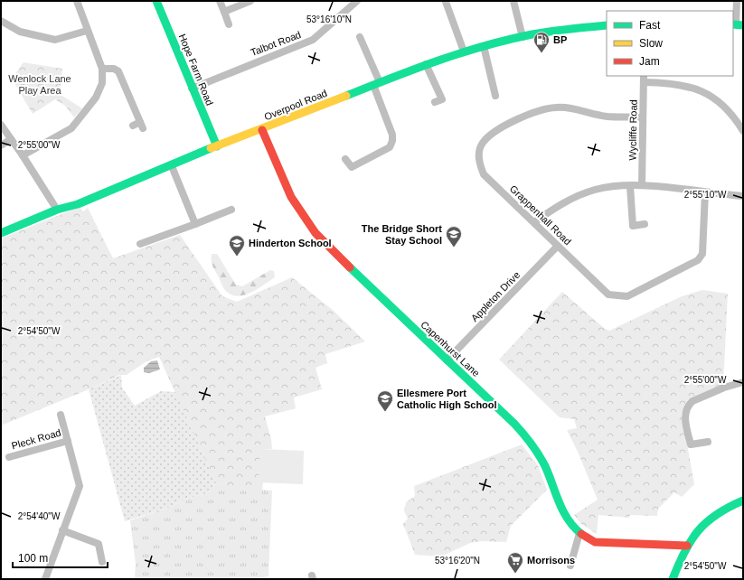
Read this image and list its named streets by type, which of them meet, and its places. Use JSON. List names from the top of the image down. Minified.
{"streets":{"street":["Talbot Road","Hope Farm Road","Overpool Road","Wycliffe Road","Grappenhall Road","Appleton Drive","Capenhurst Lane","Pleck Road"]},"crossings":[["Talbot Road","Hope Farm Road"],["Hope Farm Road","Overpool Road"],["Overpool Road","Capenhurst Lane"],["Wycliffe Road","Grappenhall Road"],["Grappenhall Road","Appleton Drive"],["Appleton Drive","Capenhurst Lane"]],"parks":["Wenlock Lane Play Area"],"places":{"fuel station":["BP"],"school or university":["The Bridge Short Stay School","Hinderton School","Ellesmere Port Catholic High School"],"supermarket":["Morrisons"]},"legend":["Fast","Slow","Jam"],"scale_bar":"100 m","coordinates":["53°16'10\"N","2°55'00\"W","2°55'10\"W","2°54'50\"W","2°54'40\"W","53°16'20\"N"]}
